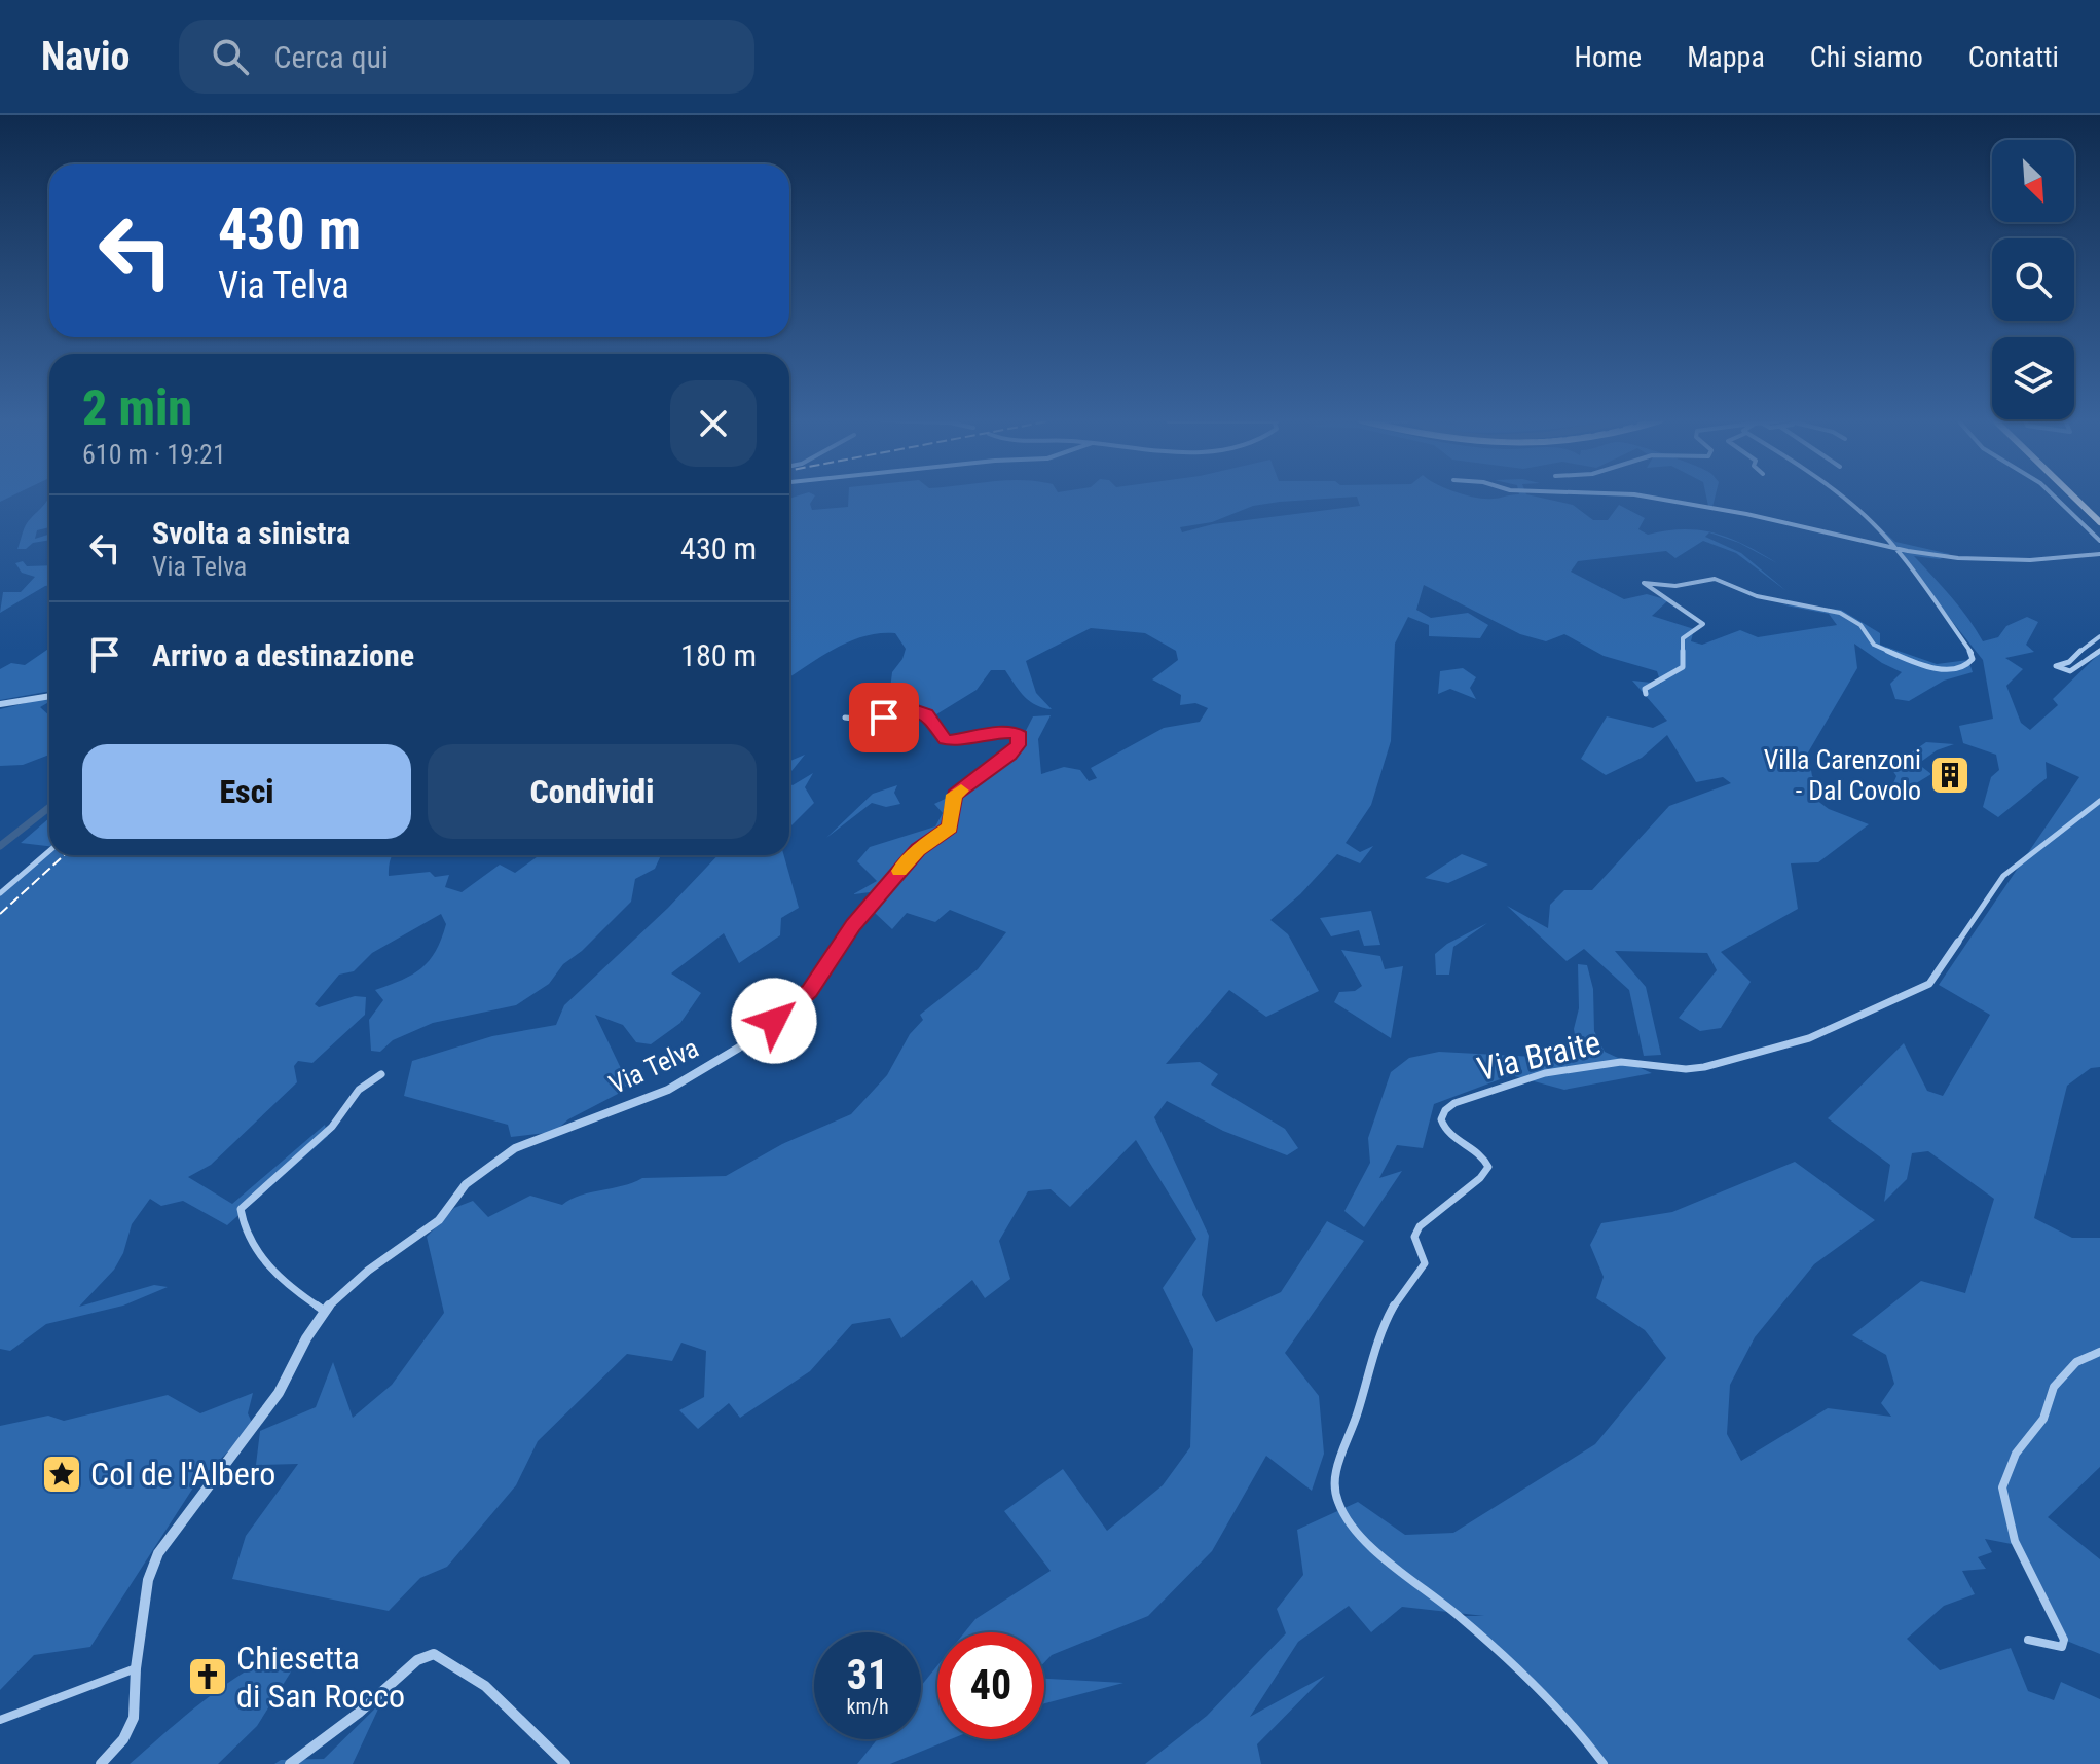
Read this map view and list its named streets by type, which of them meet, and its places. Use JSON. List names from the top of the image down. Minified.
{"streets":{"street":["Via Braite","Via Telva"]},"places":{"building":["Villa Carenzoni - Dal Covolo"],"place":["Col de l'Albero"],"church":["Chiesetta di San Rocco"]},"north":"bottom right","page":{"header":"Navio","search":"Cerca qui","nav":["Home","Mappa","Chi siamo","Contatti"],"turn":["430 m","Via Telva"],"heading":["2 min","610 m · 19:21"],"list":[{"name":"Svolta a sinistra","note":"Via Telva","value":"430 m"},{"name":"Arrivo a destinazione","value":"180 m"}],"buttons":["Esci","Condividi"],"speed":"31 km/h","limit":"40"}}
